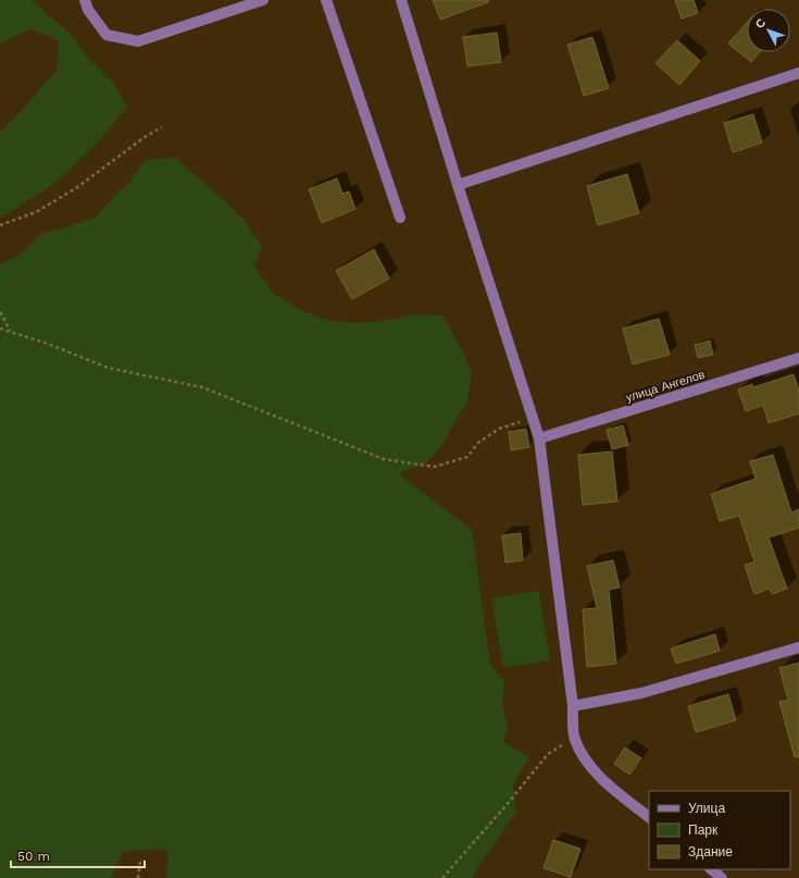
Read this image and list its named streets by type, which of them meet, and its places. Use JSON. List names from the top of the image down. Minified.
{"streets":{"street":["улица Ангелов"]},"legend":["Улица","Парк","Здание"],"scale_bar":"50 m","north":"top left"}
